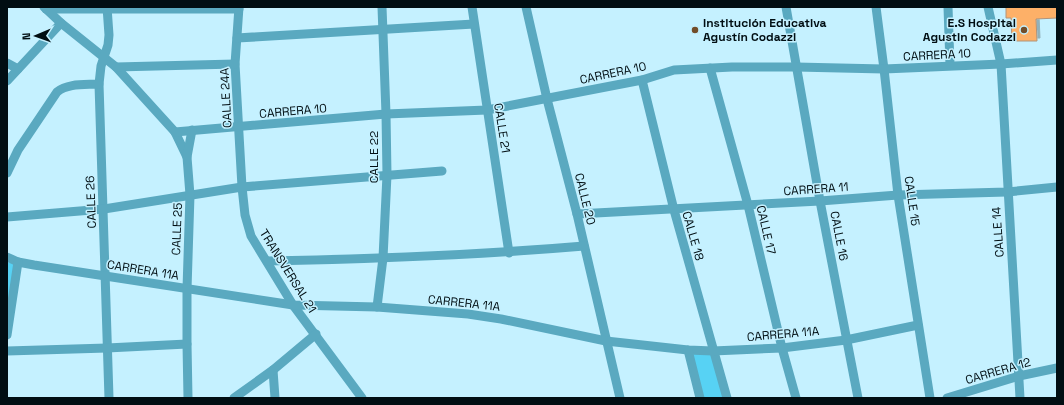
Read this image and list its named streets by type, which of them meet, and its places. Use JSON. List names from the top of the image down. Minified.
{"streets":{"street":["CARRERA 10","CALLE 24A","CALLE 21","CALLE 22","CARRERA 11","CALLE 20","CALLE 15","CALLE 26","CALLE 25","CALLE 17","CALLE 14","CALLE 18","CALLE 16","CARRERA 11A","TRANSVERSAL 21","CARRERA 12"]},"crossings":[["CARRERA 10","CALLE 24A"],["CARRERA 10","CALLE 21"],["CARRERA 10","CALLE 22"],["CARRERA 10","CALLE 20"],["CARRERA 10","CALLE 15"],["CARRERA 10","CALLE 25"],["CARRERA 10","CALLE 17"],["CARRERA 10","CALLE 14"],["CARRERA 10","CALLE 18"],["CARRERA 10","CALLE 16"],["CALLE 24A","TRANSVERSAL 21"],["CALLE 22","CARRERA 11A"],["CARRERA 11","CALLE 20"],["CARRERA 11","CALLE 15"],["CARRERA 11","CALLE 17"],["CARRERA 11","CALLE 14"],["CARRERA 11","CALLE 18"],["CARRERA 11","CALLE 16"],["CALLE 20","CARRERA 11A"],["CALLE 15","CARRERA 11A"],["CALLE 26","CALLE 25"],["CALLE 26","CARRERA 11A"],["CALLE 25","CARRERA 11A"],["CALLE 17","CARRERA 11A"],["CALLE 14","CARRERA 12"],["CALLE 18","CARRERA 11A"],["CALLE 16","CARRERA 11A"],["CARRERA 11A","TRANSVERSAL 21"]],"places":["Institución Educativa Agustín Codazzi","E.S Hospital Agustin Codazzi"],"north":"left"}
